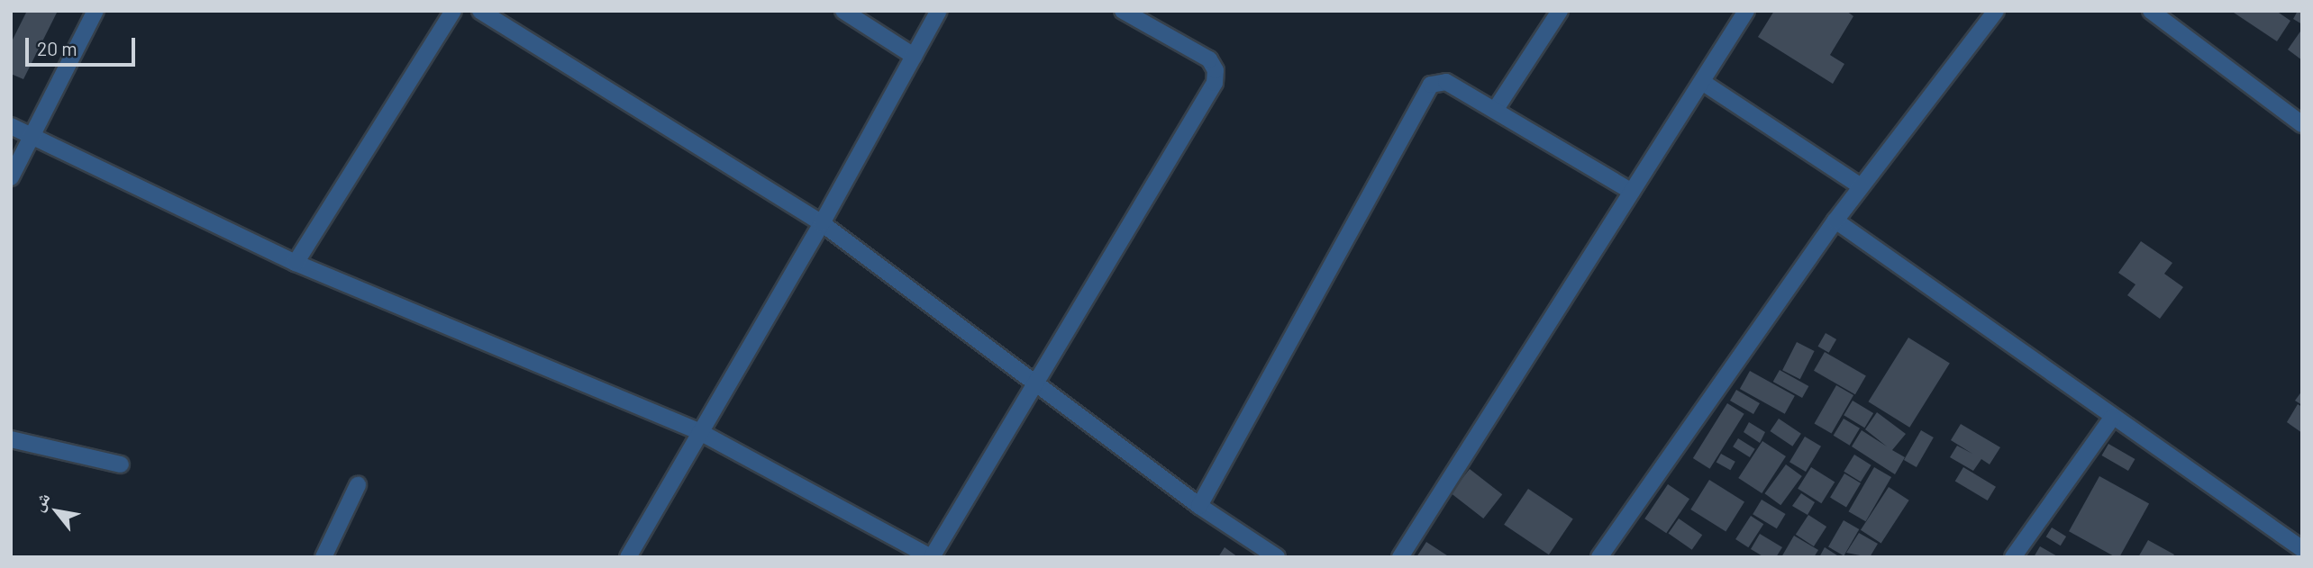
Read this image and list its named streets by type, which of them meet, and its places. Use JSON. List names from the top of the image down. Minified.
{"scale_bar":"20 m","north":"top left"}
